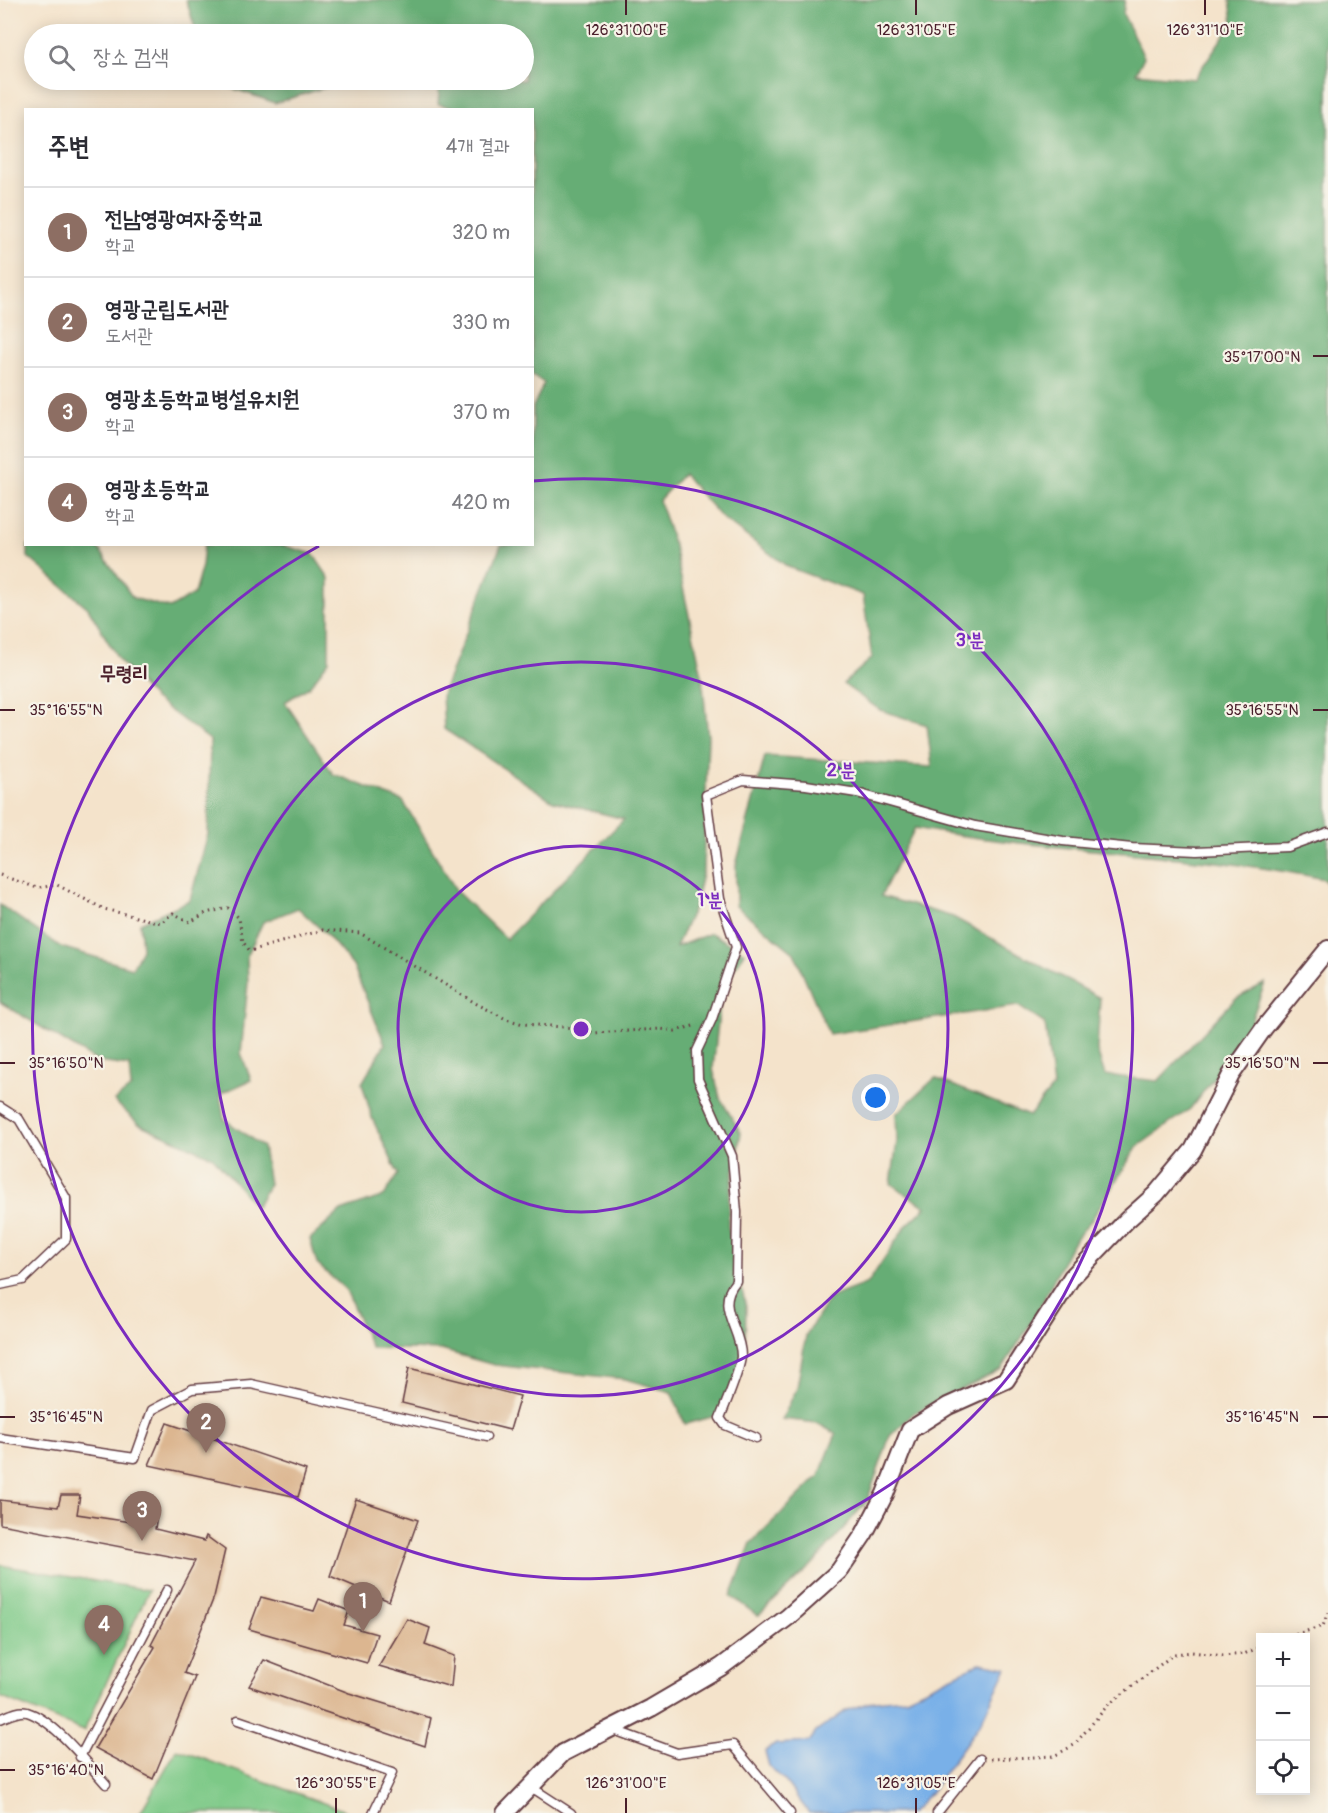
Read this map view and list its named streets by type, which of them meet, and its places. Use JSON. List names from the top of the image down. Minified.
{"districts":["무령리"],"page":{"search":"장소 검색","heading":["주변","4개 결과"],"list":[{"mark":"1","name":"전남영광여자중학교","note":"학교","value":"320 m"},{"mark":"2","name":"영광군립도서관","note":"도서관","value":"330 m"},{"mark":"3","name":"영광초등학교병설유치원","note":"학교","value":"370 m"},{"mark":"4","name":"영광초등학교","note":"학교","value":"420 m"}],"pins":["2","3","1","4"],"map_buttons":["+","−"]},"coordinates":["126°31'00\"E","126°31'05\"E","126°31'10\"E","35°17'00\"N","35°16'55\"N","35°16'50\"N","35°16'45\"N","35°16'40\"N","126°30'55\"E"],"rings":["3 분","2 분","1 분"]}
